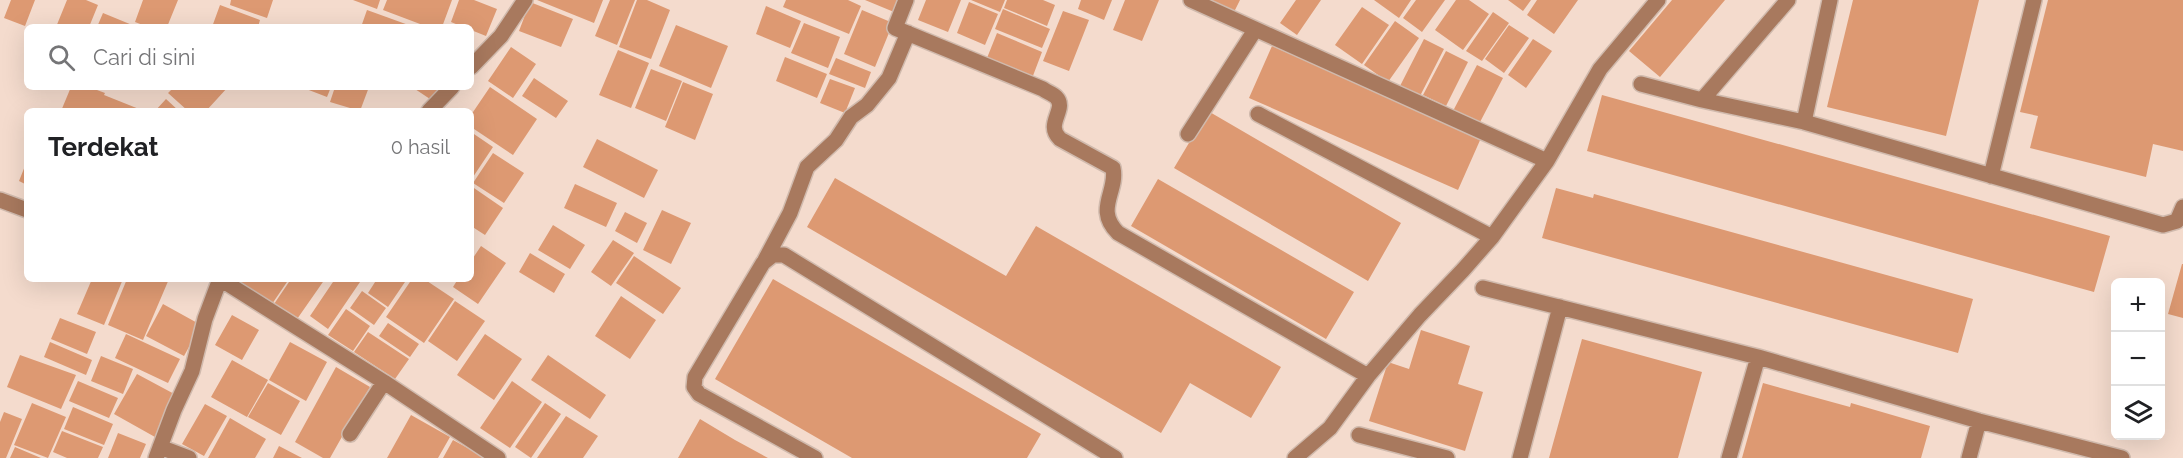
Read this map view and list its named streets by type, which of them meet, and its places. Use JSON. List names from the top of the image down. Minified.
{"page":{"search":"Cari di sini","heading":["Terdekat","0 hasil"],"map_buttons":["+","−"]}}
